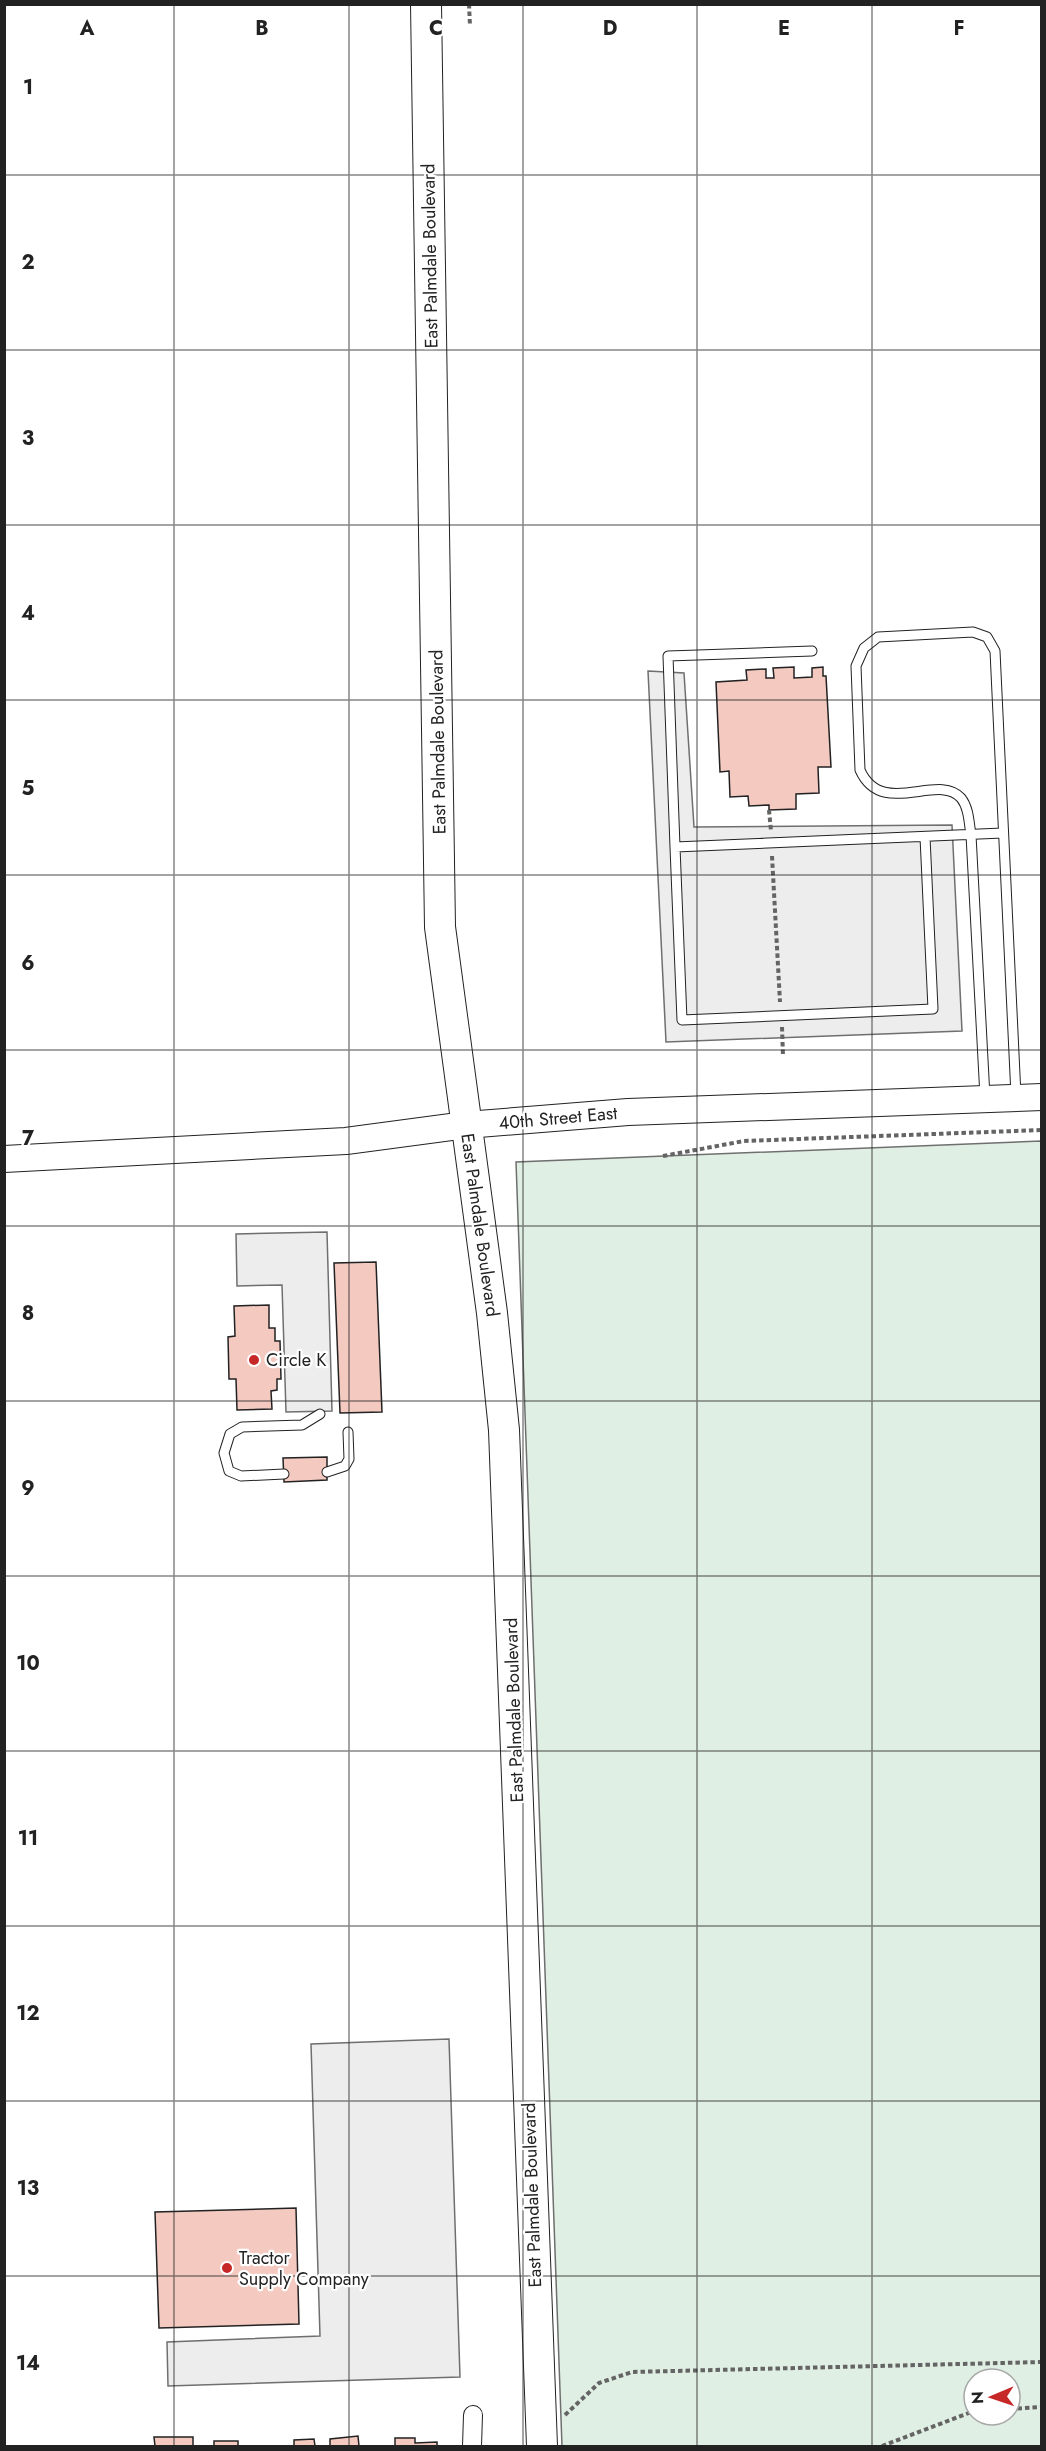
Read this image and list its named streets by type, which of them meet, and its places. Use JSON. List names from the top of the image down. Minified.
{"streets":{"highway":["East Palmdale Boulevard"],"main road":["40th Street East"]},"crossings":[["East Palmdale Boulevard","40th Street East"]],"places":["Circle K","Tractor Supply Company"],"north":"left","grid":{"columns":["A","B","C","D","E","F"],"rows":["1","2","3","4","5","6","7","8","9","10","11","12","13","14"]}}
